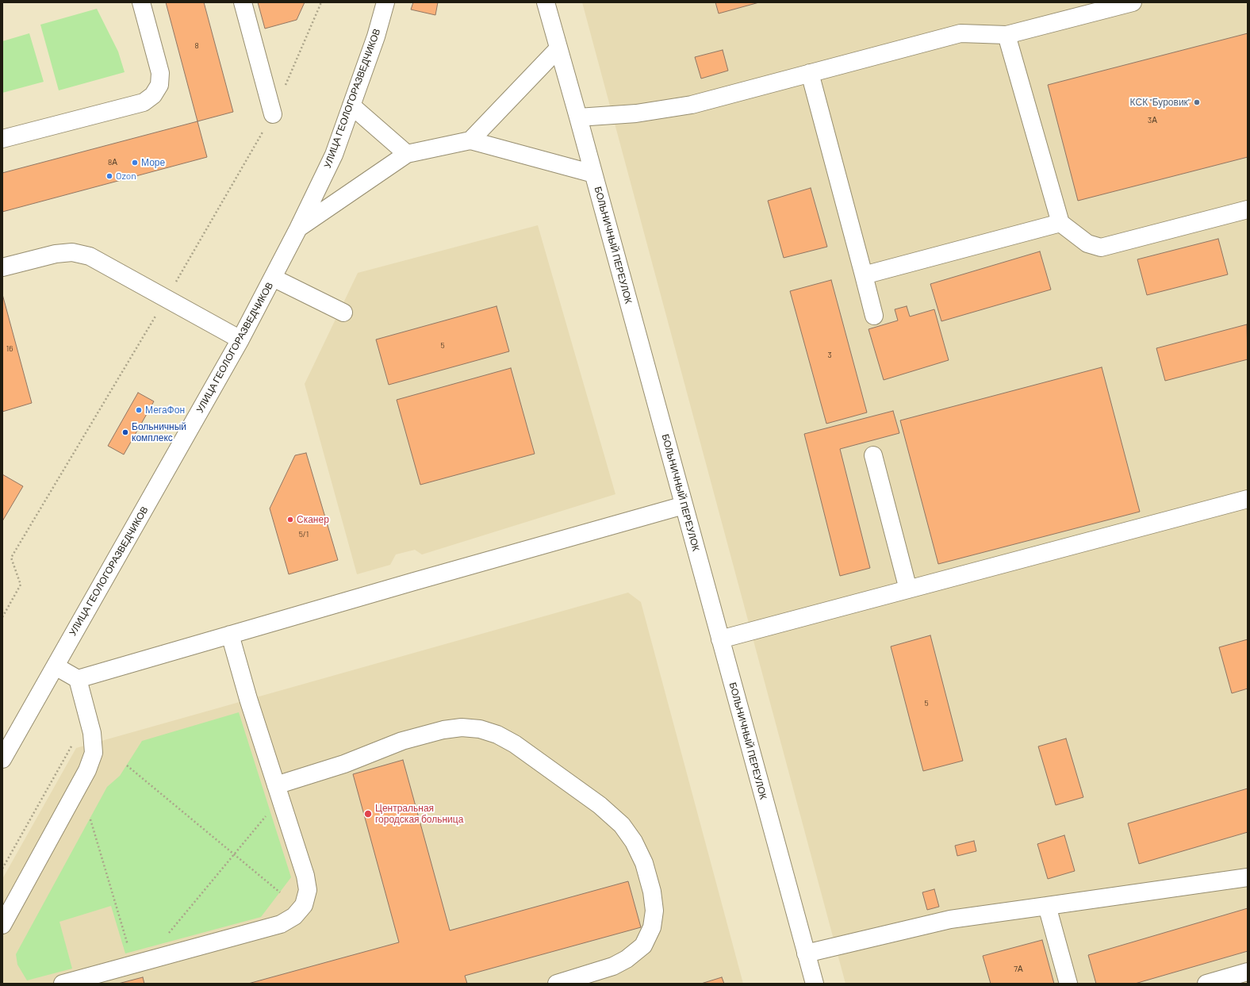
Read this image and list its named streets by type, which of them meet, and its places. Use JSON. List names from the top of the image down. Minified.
{"streets":{"street":["УЛИЦА ГЕОЛОГОРАЗВЕДЧИКОВ","БОЛЬНИЧНЫЙ ПЕРЕУЛОК"]},"places":["КСК \"Буровик\"","Море","Ozon","МегаФон","Больничный комплекс","Сканер","Центральная городская больница"],"house_numbers":["8","3А","8А","5","16","3","5/1","5","7А"]}
